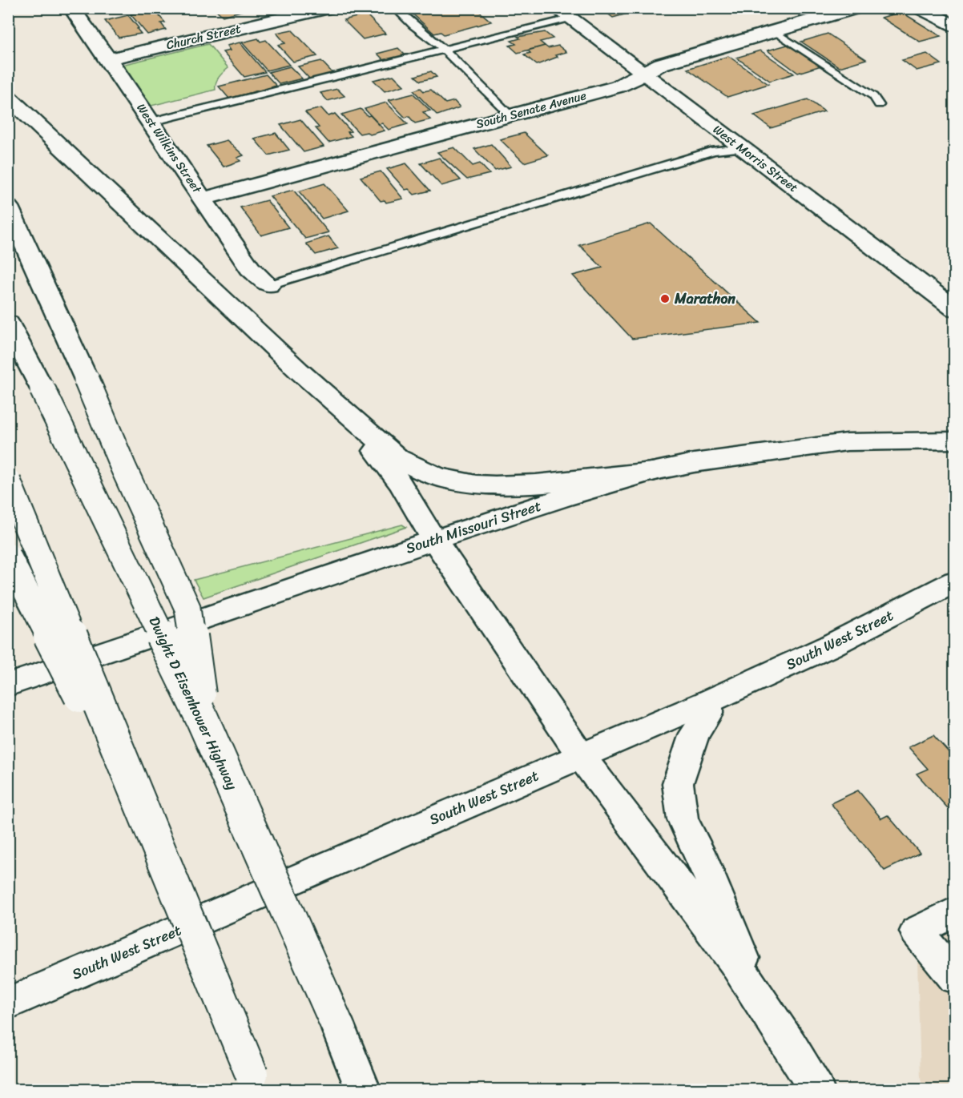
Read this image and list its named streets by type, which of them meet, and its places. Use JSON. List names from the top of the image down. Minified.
{"streets":{"main road":["Church Street","South Senate Avenue","West Wilkins Street","West Morris Street","South Missouri Street","South West Street","Dwight D Eisenhower Highway"]},"crossings":[["Church Street","West Wilkins Street"],["South Senate Avenue","West Wilkins Street"],["South Senate Avenue","West Morris Street"]],"places":["Marathon"]}
